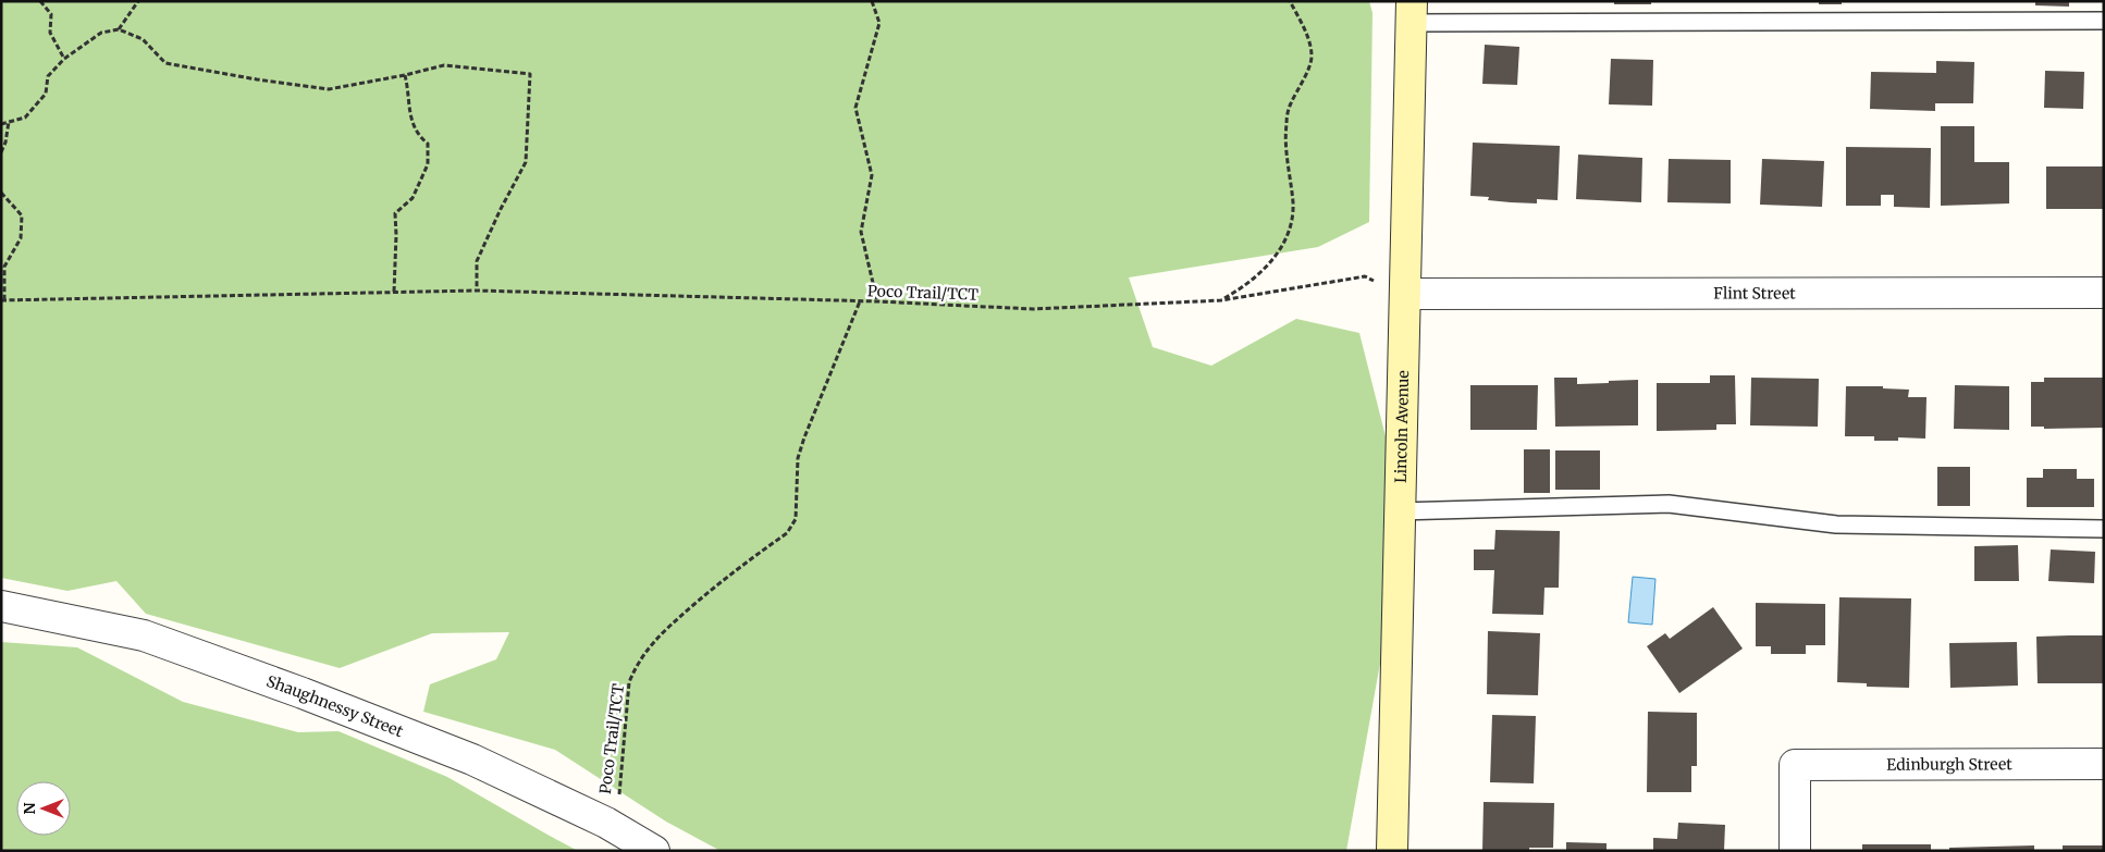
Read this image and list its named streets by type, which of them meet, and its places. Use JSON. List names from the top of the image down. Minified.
{"streets":{"main road":["Lincoln Avenue"],"street":["Flint Street","Shaughnessy Street","Edinburgh Street"],"path":["Poco Trail/TCT"]},"crossings":[["Poco Trail/TCT","Shaughnessy Street"],["Flint Street","Lincoln Avenue"]],"north":"left"}
